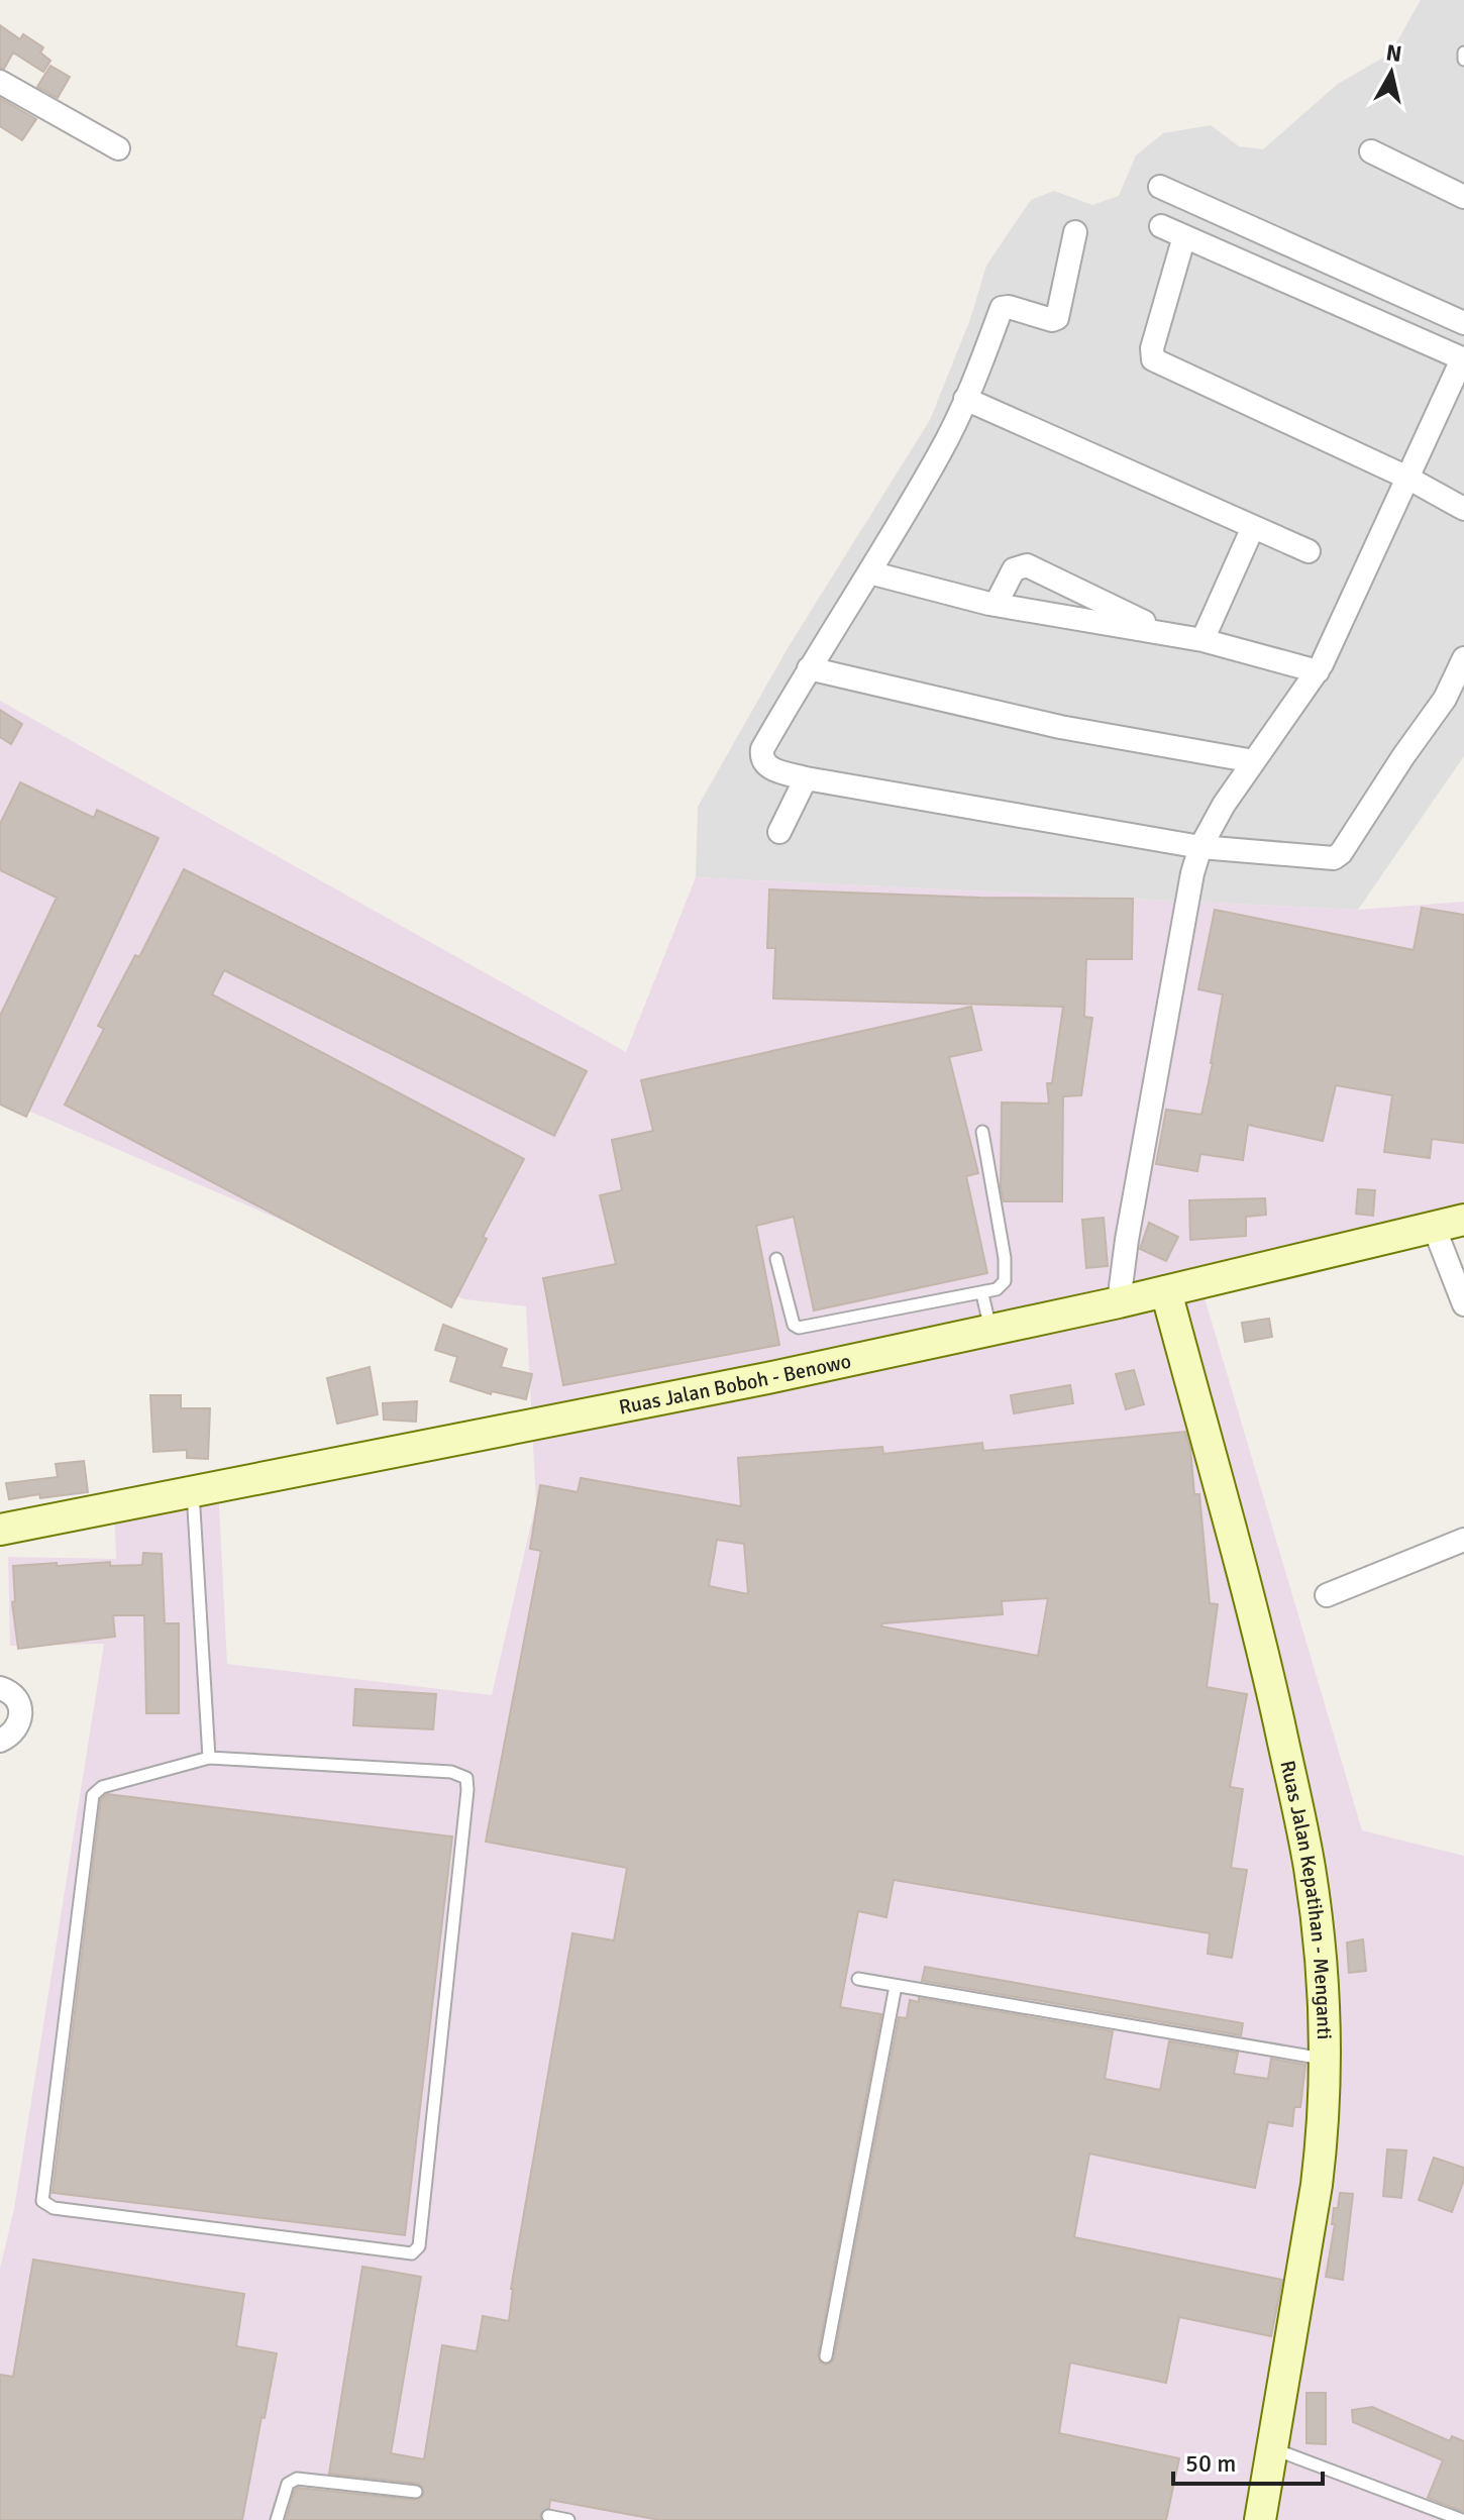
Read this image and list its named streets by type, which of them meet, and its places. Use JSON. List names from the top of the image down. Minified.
{"streets":{"main road":["Ruas Jalan Boboh - Benowo","Ruas Jalan Kepatihan - Menganti"]},"crossings":[["Ruas Jalan Boboh - Benowo","Ruas Jalan Kepatihan - Menganti"]],"scale_bar":"50 m","north":"top"}
